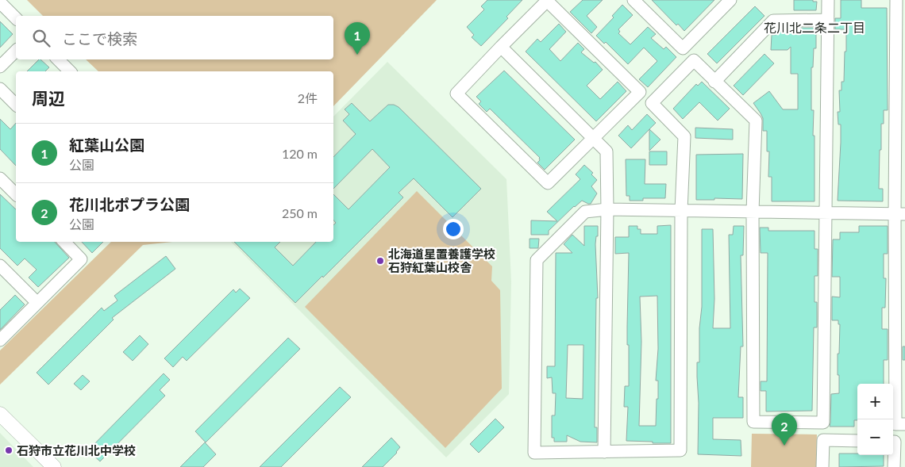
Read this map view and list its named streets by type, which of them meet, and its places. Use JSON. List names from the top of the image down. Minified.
{"districts":["花川北二条二丁目"],"places":["北海道星置養護学校 石狩紅葉山校舎","石狩市立花川北中学校"],"page":{"search":"ここで検索","pins":["1","2"],"heading":["周辺","2件"],"list":[{"mark":"1","name":"紅葉山公園","note":"公園","value":"120 m"},{"mark":"2","name":"花川北ポプラ公園","note":"公園","value":"250 m"}],"map_buttons":["+","−"]}}
